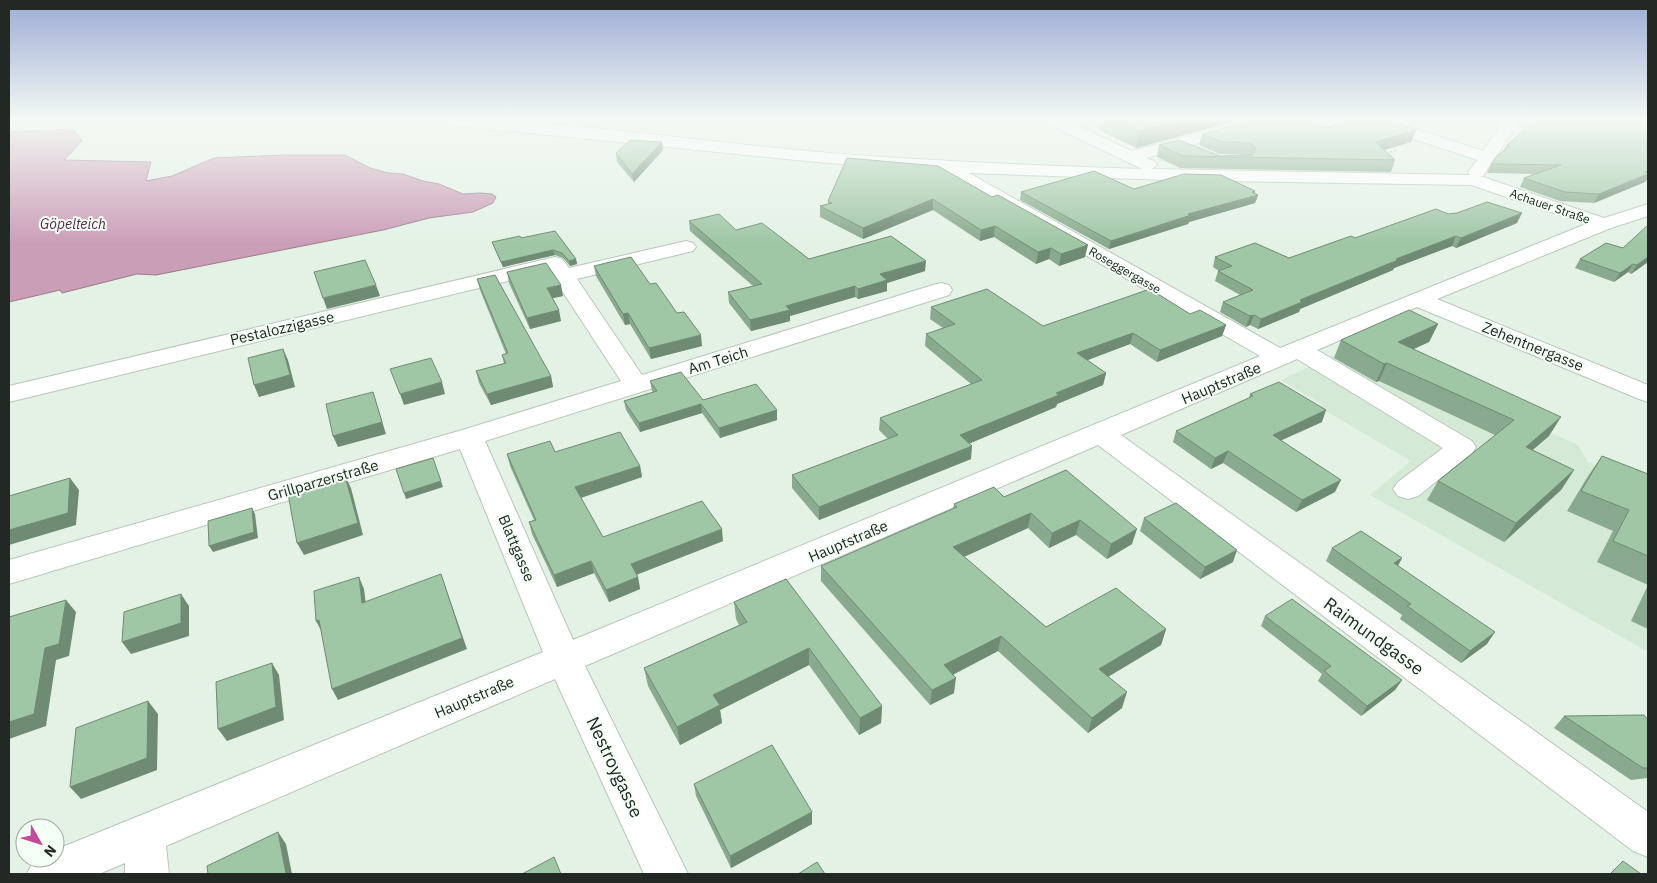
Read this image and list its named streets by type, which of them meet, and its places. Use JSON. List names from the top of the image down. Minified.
{"streets":{"street":["Achauer Straße","Roseggergasse","Pestalozzigasse","Zehentnergasse","Am Teich","Hauptstraße","Grillparzerstraße","Blattgasse","Raimundgasse","Nestroygasse"]},"crossings":[["Achauer Straße","Roseggergasse"],["Achauer Straße","Hauptstraße"],["Roseggergasse","Hauptstraße"],["Zehentnergasse","Hauptstraße"],["Am Teich","Grillparzerstraße"],["Hauptstraße","Blattgasse"],["Hauptstraße","Raimundgasse"],["Hauptstraße","Nestroygasse"],["Grillparzerstraße","Blattgasse"],["Blattgasse","Nestroygasse"]],"water":["Göpelteich"],"north":"bottom right"}
